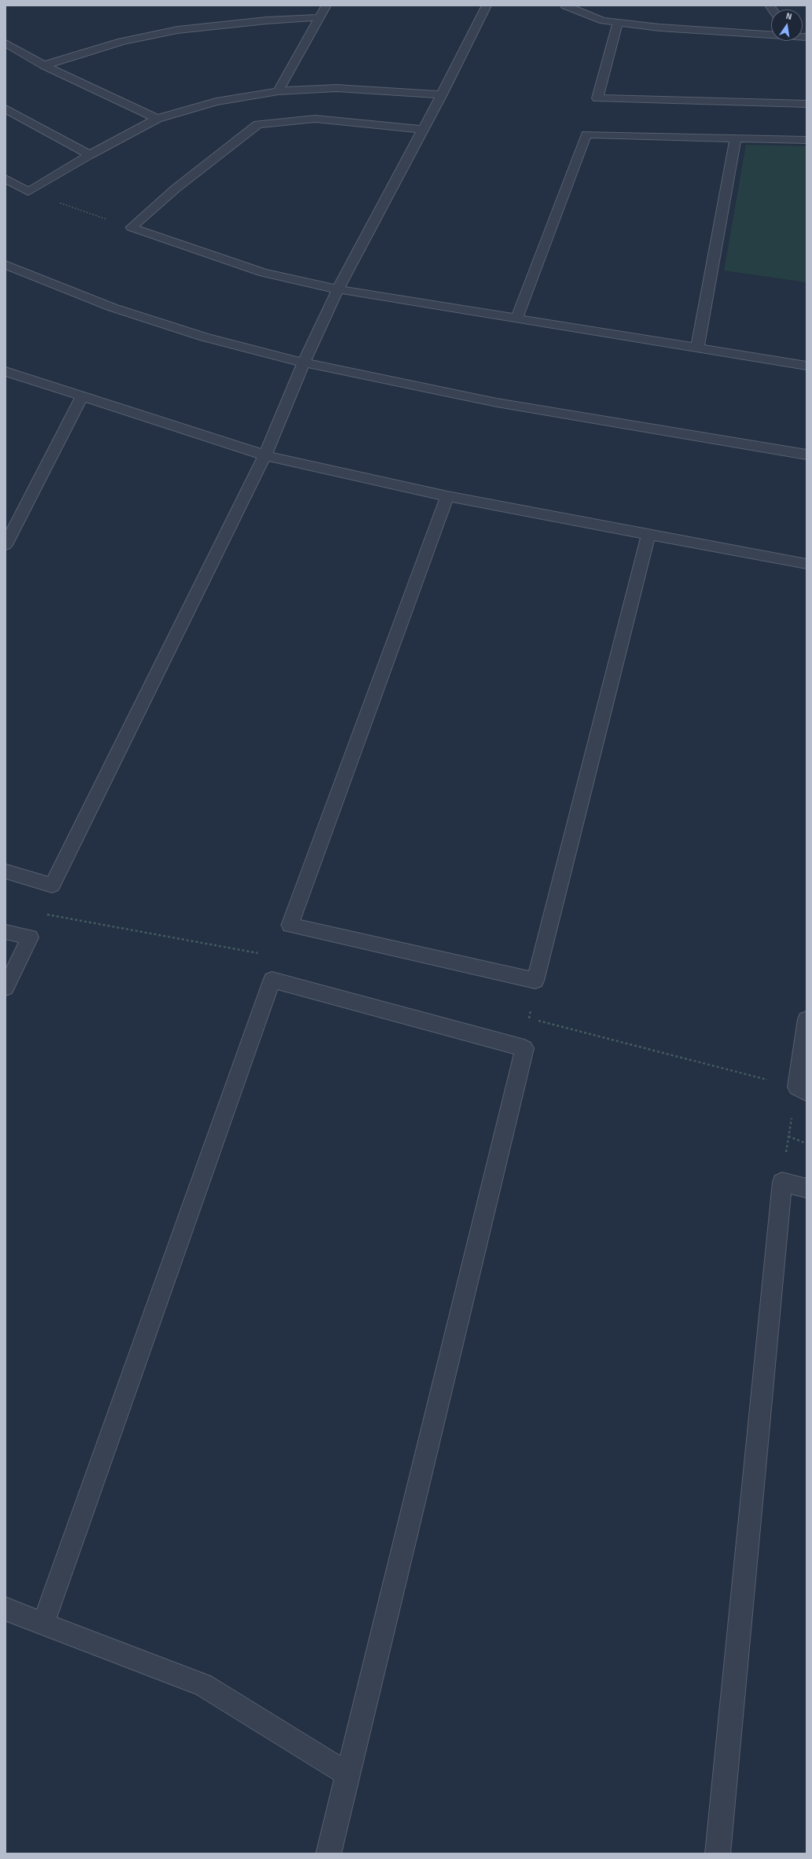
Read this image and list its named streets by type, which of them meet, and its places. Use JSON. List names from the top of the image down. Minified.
{"north":"top"}
